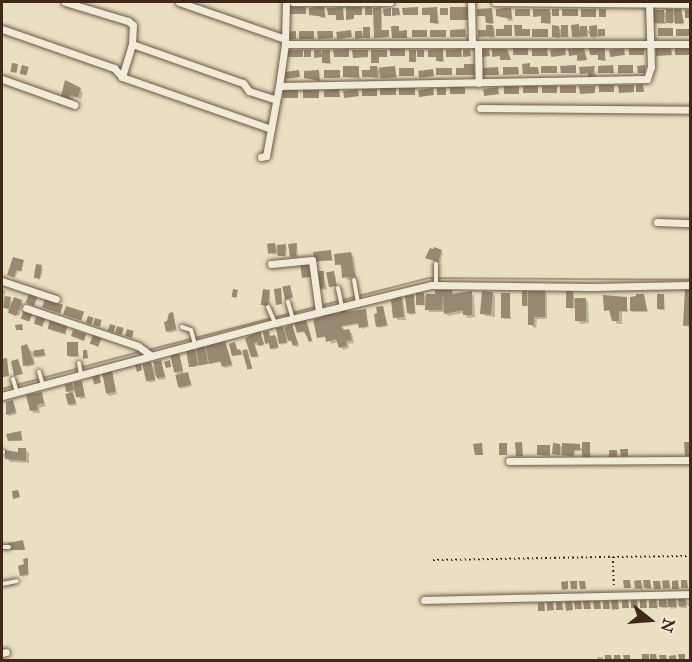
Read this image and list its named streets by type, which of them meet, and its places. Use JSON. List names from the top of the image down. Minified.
{"north":"right"}
